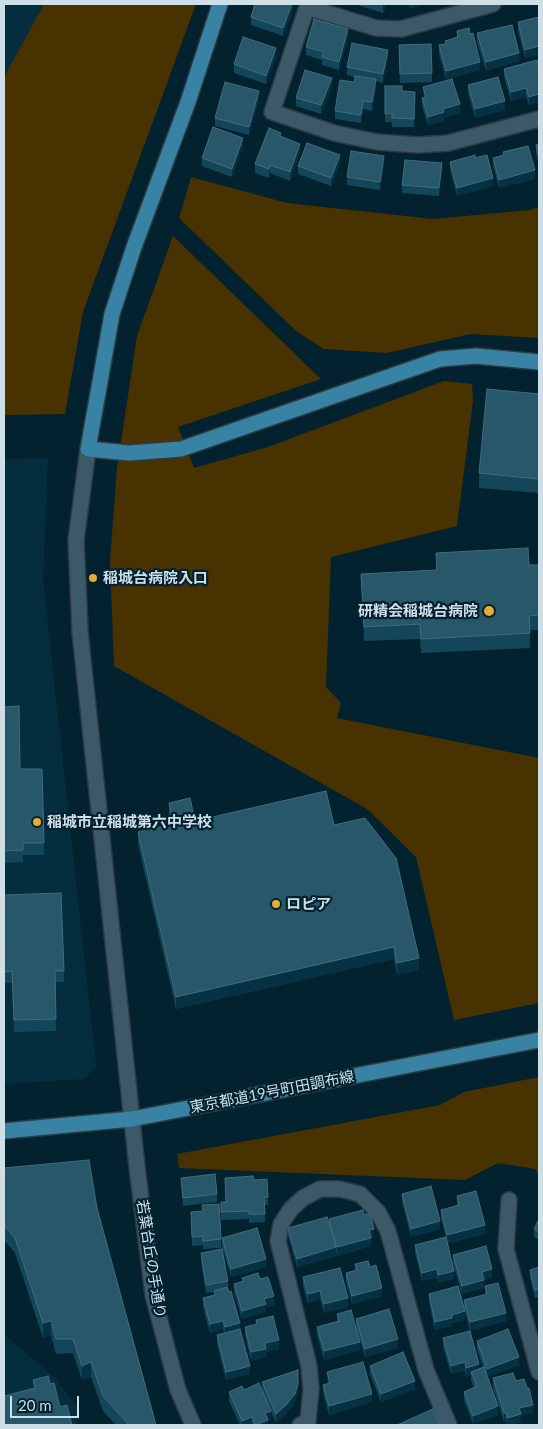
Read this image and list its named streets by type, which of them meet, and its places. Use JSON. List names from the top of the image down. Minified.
{"streets":{"main road":["東京都道19号町田調布線"],"street":["若葉台丘の手通り"]},"crossings":[["東京都道19号町田調布線","若葉台丘の手通り"]],"places":["稲城台病院入口","研精会稲城台病院","稲城市立稲城第六中学校","ロピア"],"scale_bar":"20 m"}
